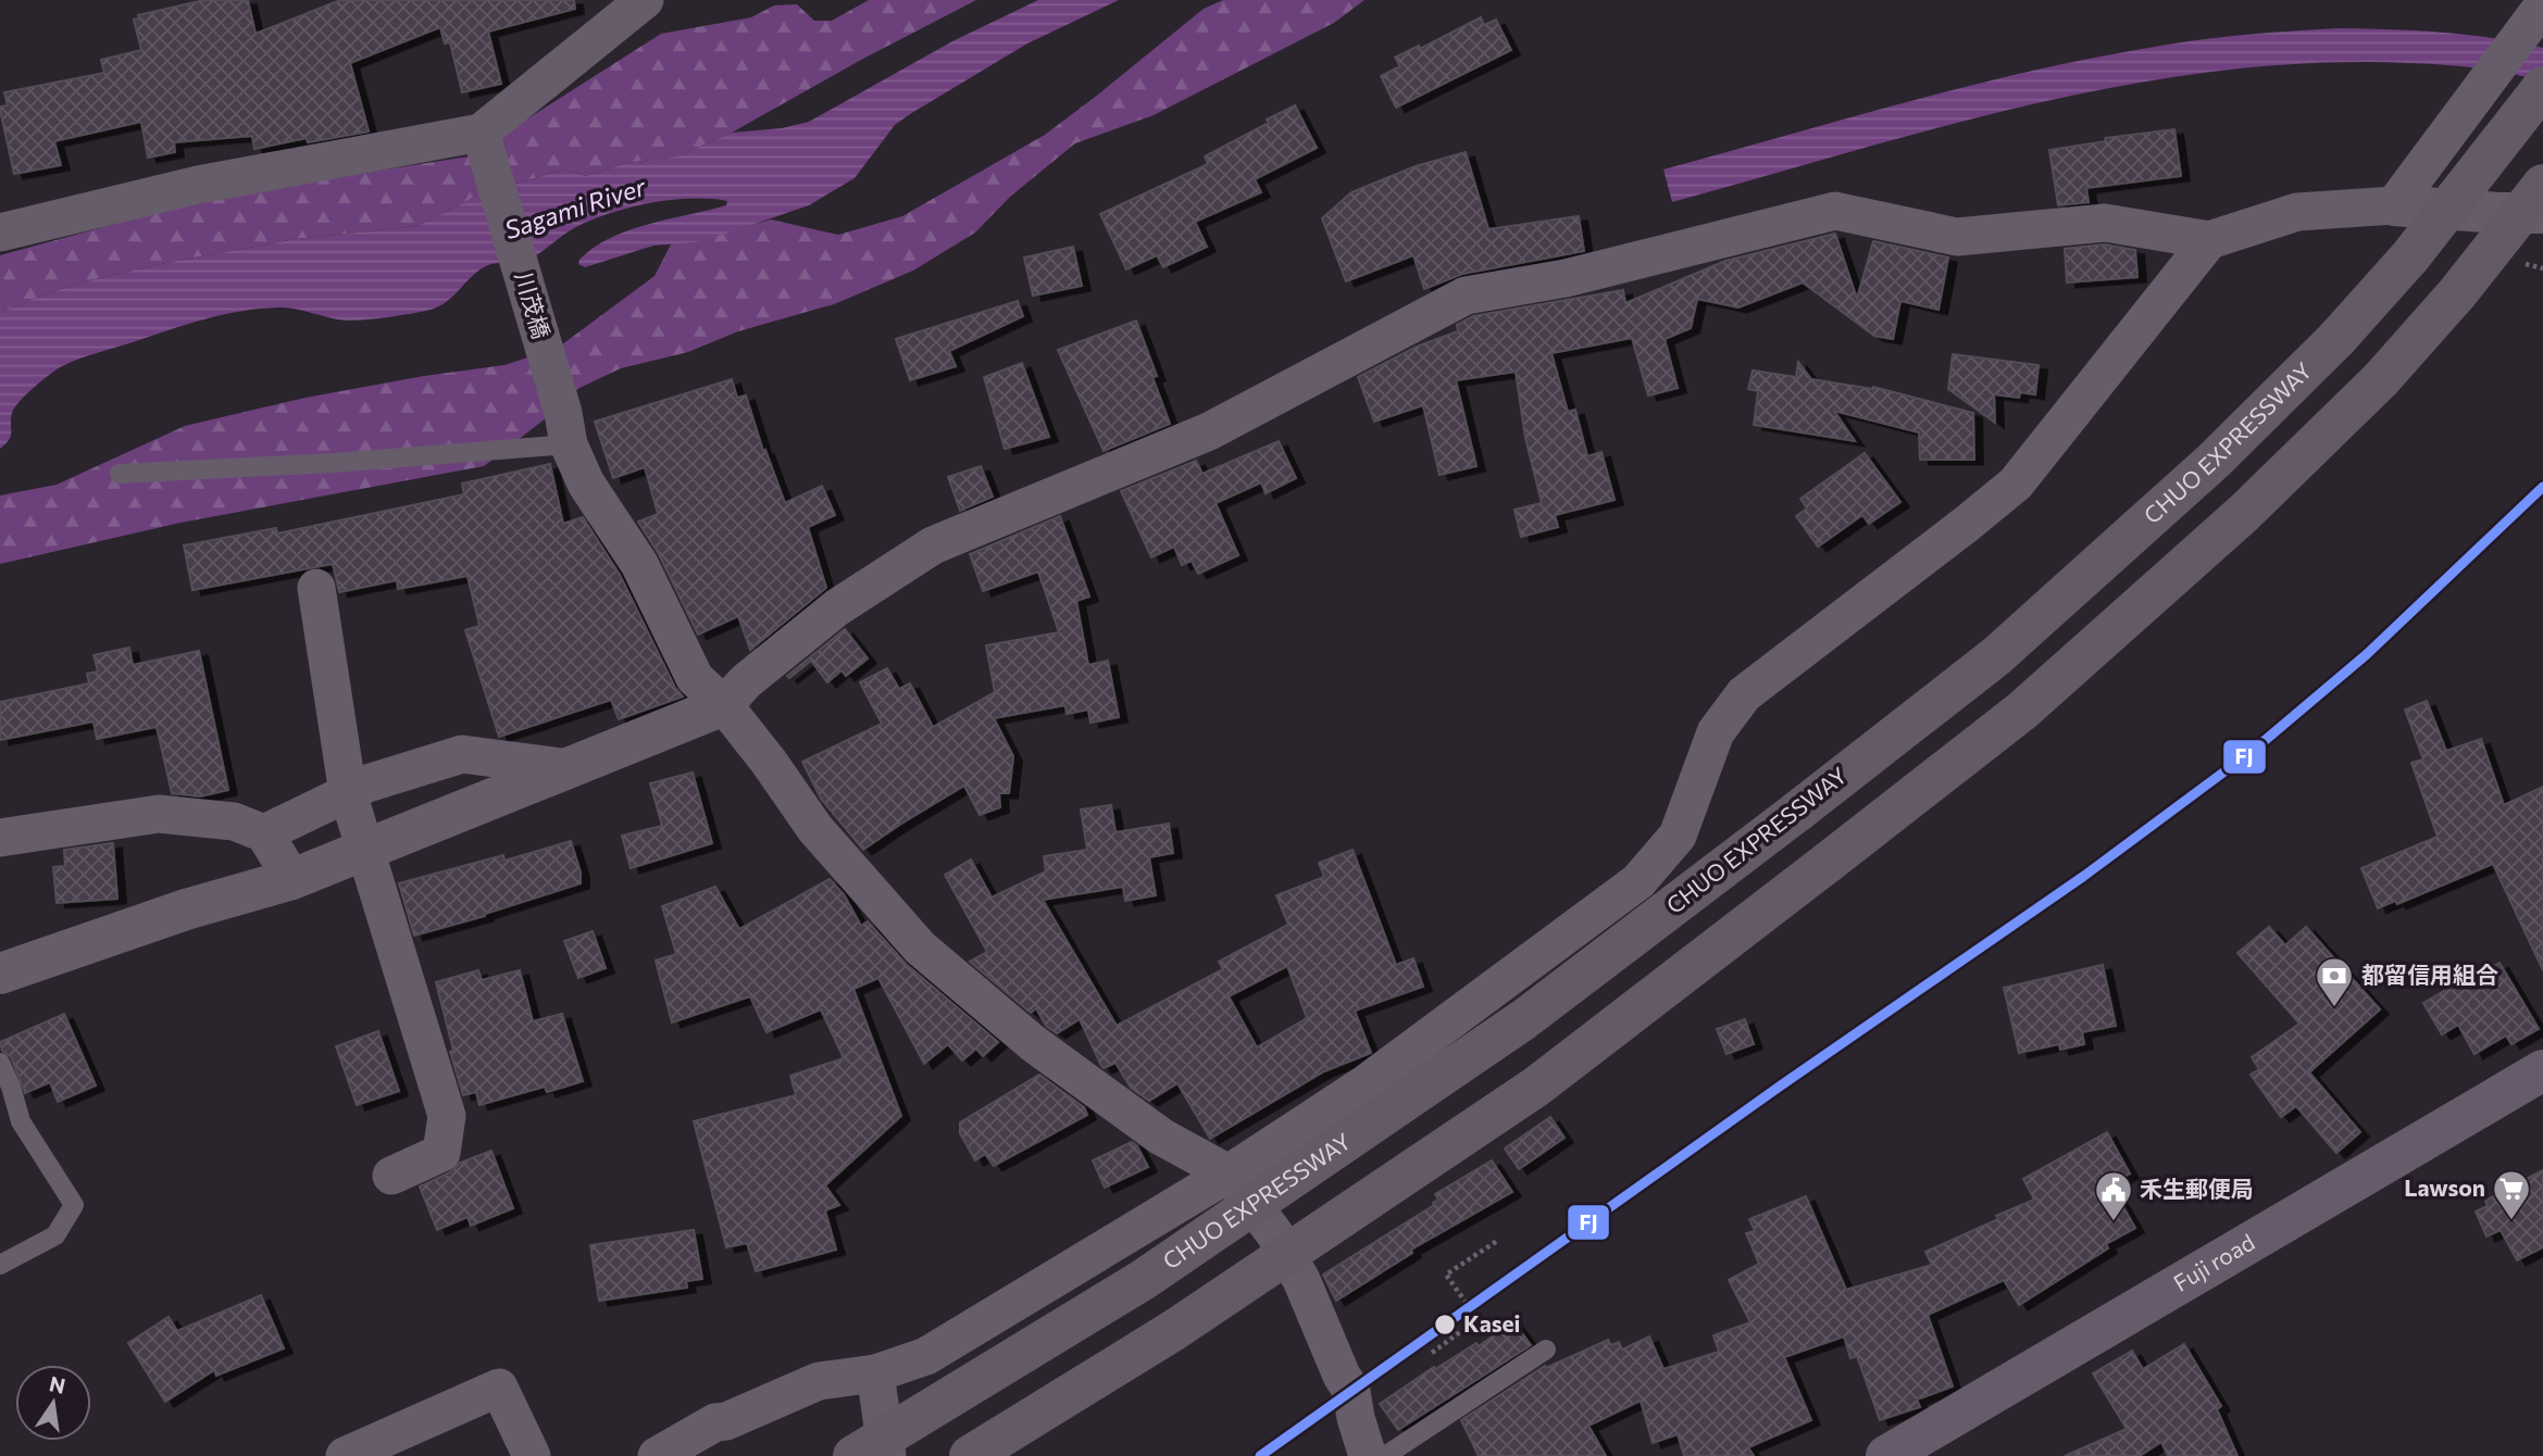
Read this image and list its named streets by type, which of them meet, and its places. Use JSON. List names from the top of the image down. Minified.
{"streets":{"highway":["CHUO EXPRESSWAY","Fuji road"],"street":["川茂橋"]},"water":["Sagami River"],"places":{"bank":["都留信用組合"],"supermarket":["Lawson"],"public building":["禾生郵便局"],"other":["Kasei"]},"lines":["transit line FJ"],"north":"top"}
